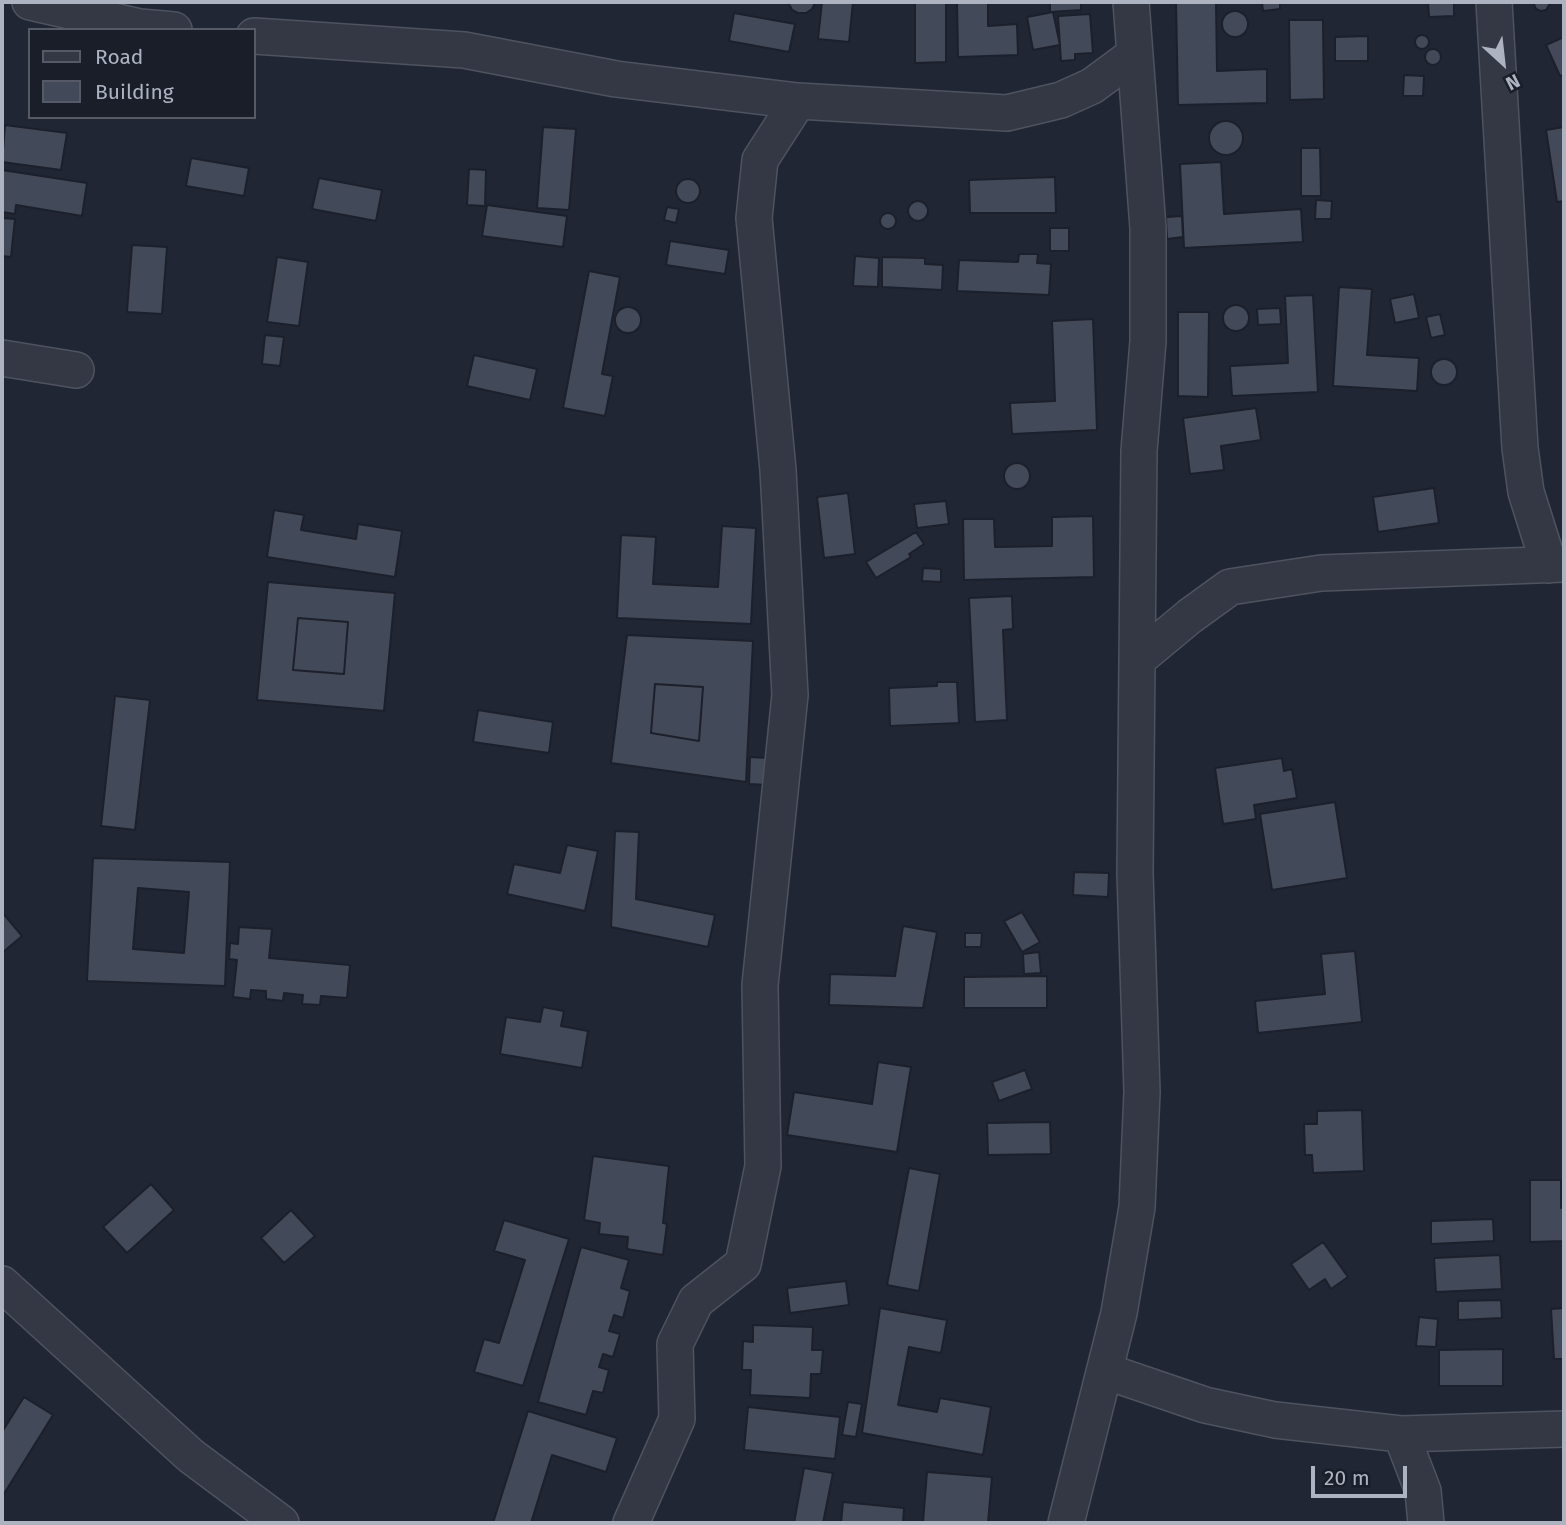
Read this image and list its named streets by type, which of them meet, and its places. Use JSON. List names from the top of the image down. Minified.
{"legend":["Road","Building"],"scale_bar":"20 m","north":"bottom right"}
